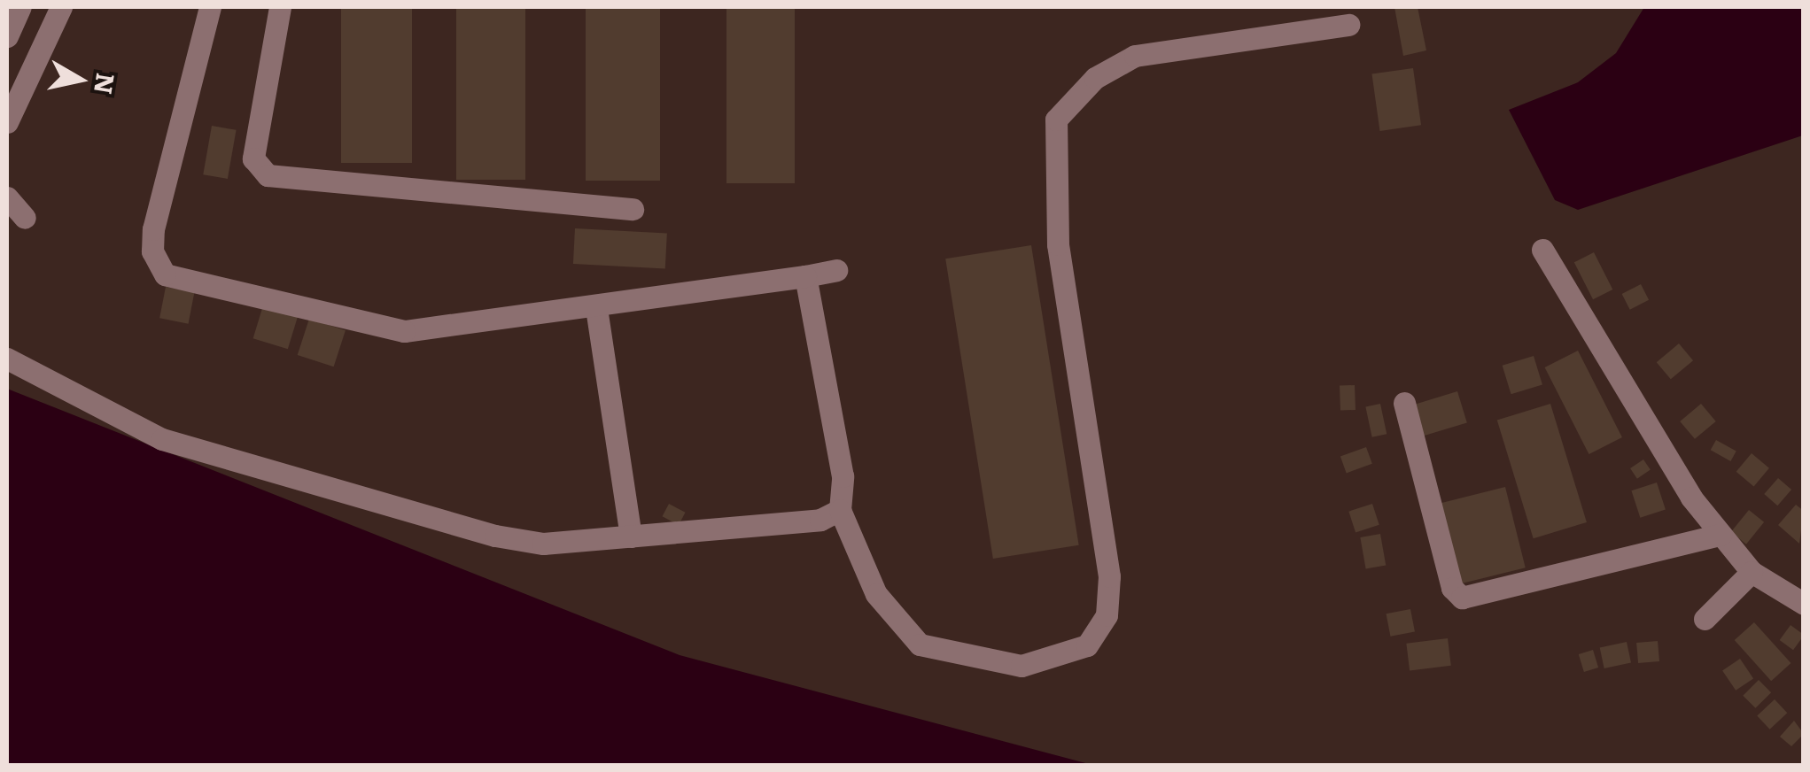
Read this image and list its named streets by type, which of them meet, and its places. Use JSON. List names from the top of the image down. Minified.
{"north":"right"}
